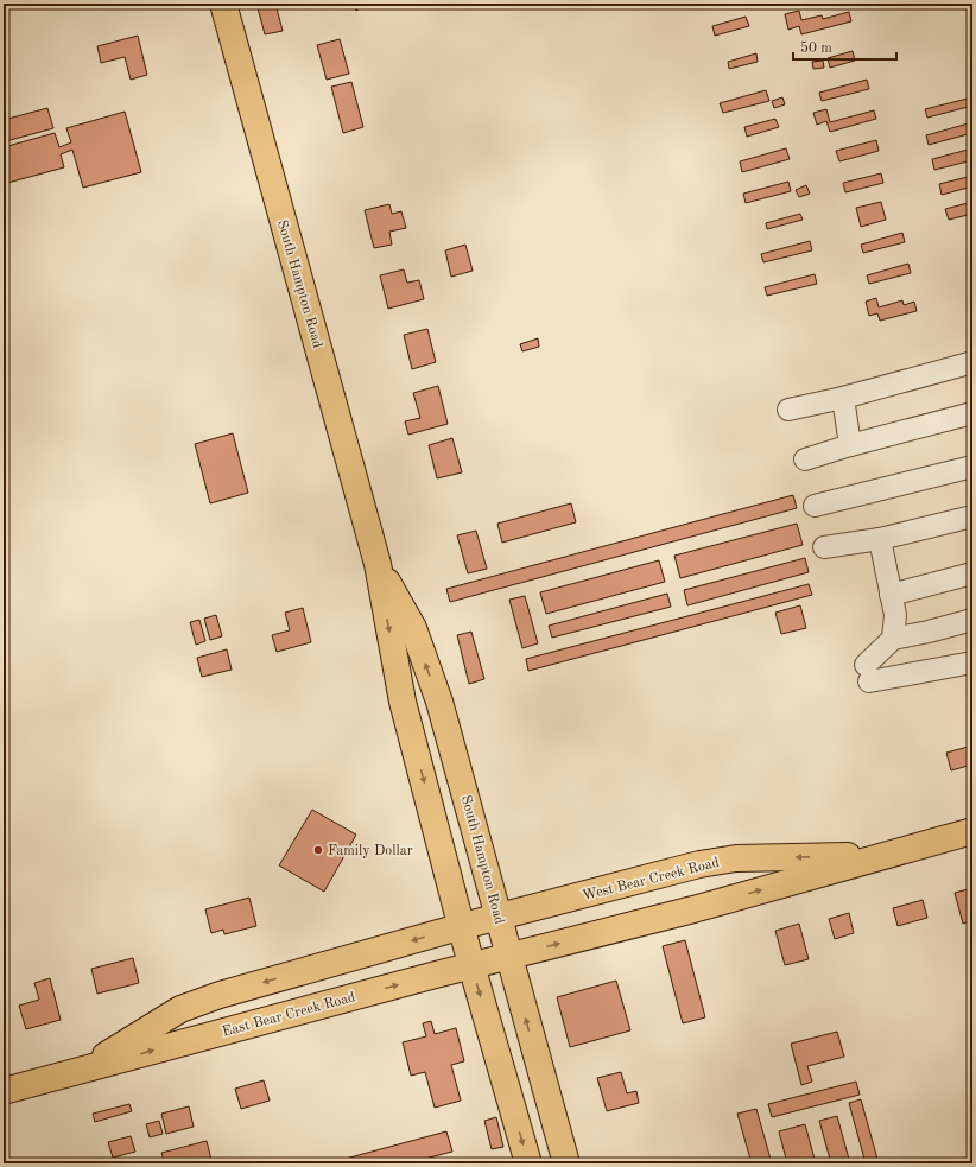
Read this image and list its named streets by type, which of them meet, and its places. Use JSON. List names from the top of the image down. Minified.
{"streets":{"main road":["South Hampton Road","West Bear Creek Road","East Bear Creek Road"]},"crossings":[["South Hampton Road","West Bear Creek Road"],["South Hampton Road","East Bear Creek Road"],["West Bear Creek Road","East Bear Creek Road"]],"places":["Family Dollar"],"scale_bar":"50 m"}
